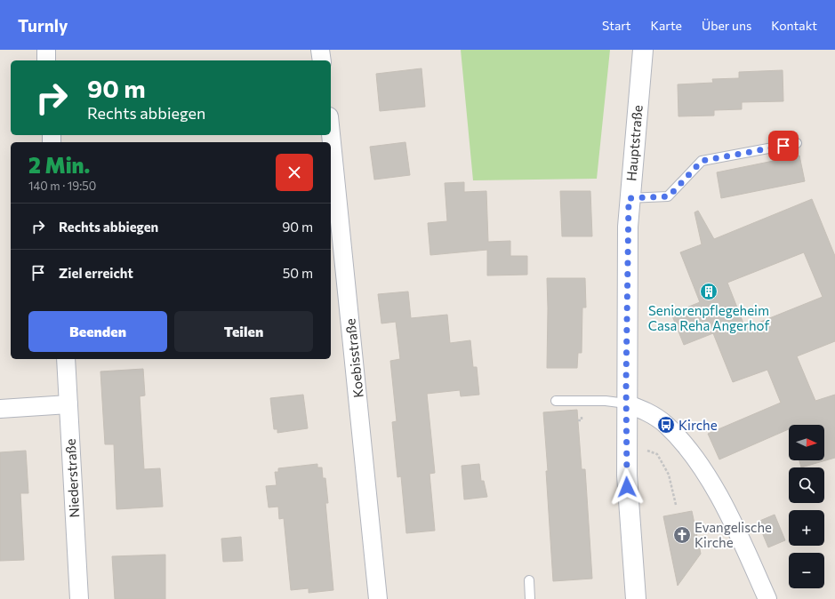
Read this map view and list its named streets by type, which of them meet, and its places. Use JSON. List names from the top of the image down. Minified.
{"streets":{"street":["Hauptstraße","Koebisstraße","Niederstraße"]},"places":{"building":["Seniorenpflegeheim Casa Reha Angerhof"],"bus stop":["Kirche"],"church":["Evangelische Kirche"]},"north":"right","page":{"header":"Turnly","nav":["Start","Karte","Über uns","Kontakt"],"turn":["90 m","Rechts abbiegen"],"heading":["2 Min.","140 m · 19:50"],"list":[{"name":"Rechts abbiegen","value":"90 m"},{"name":"Ziel erreicht","value":"50 m"}],"buttons":["Beenden","Teilen"],"map_buttons":["+","−"]}}
